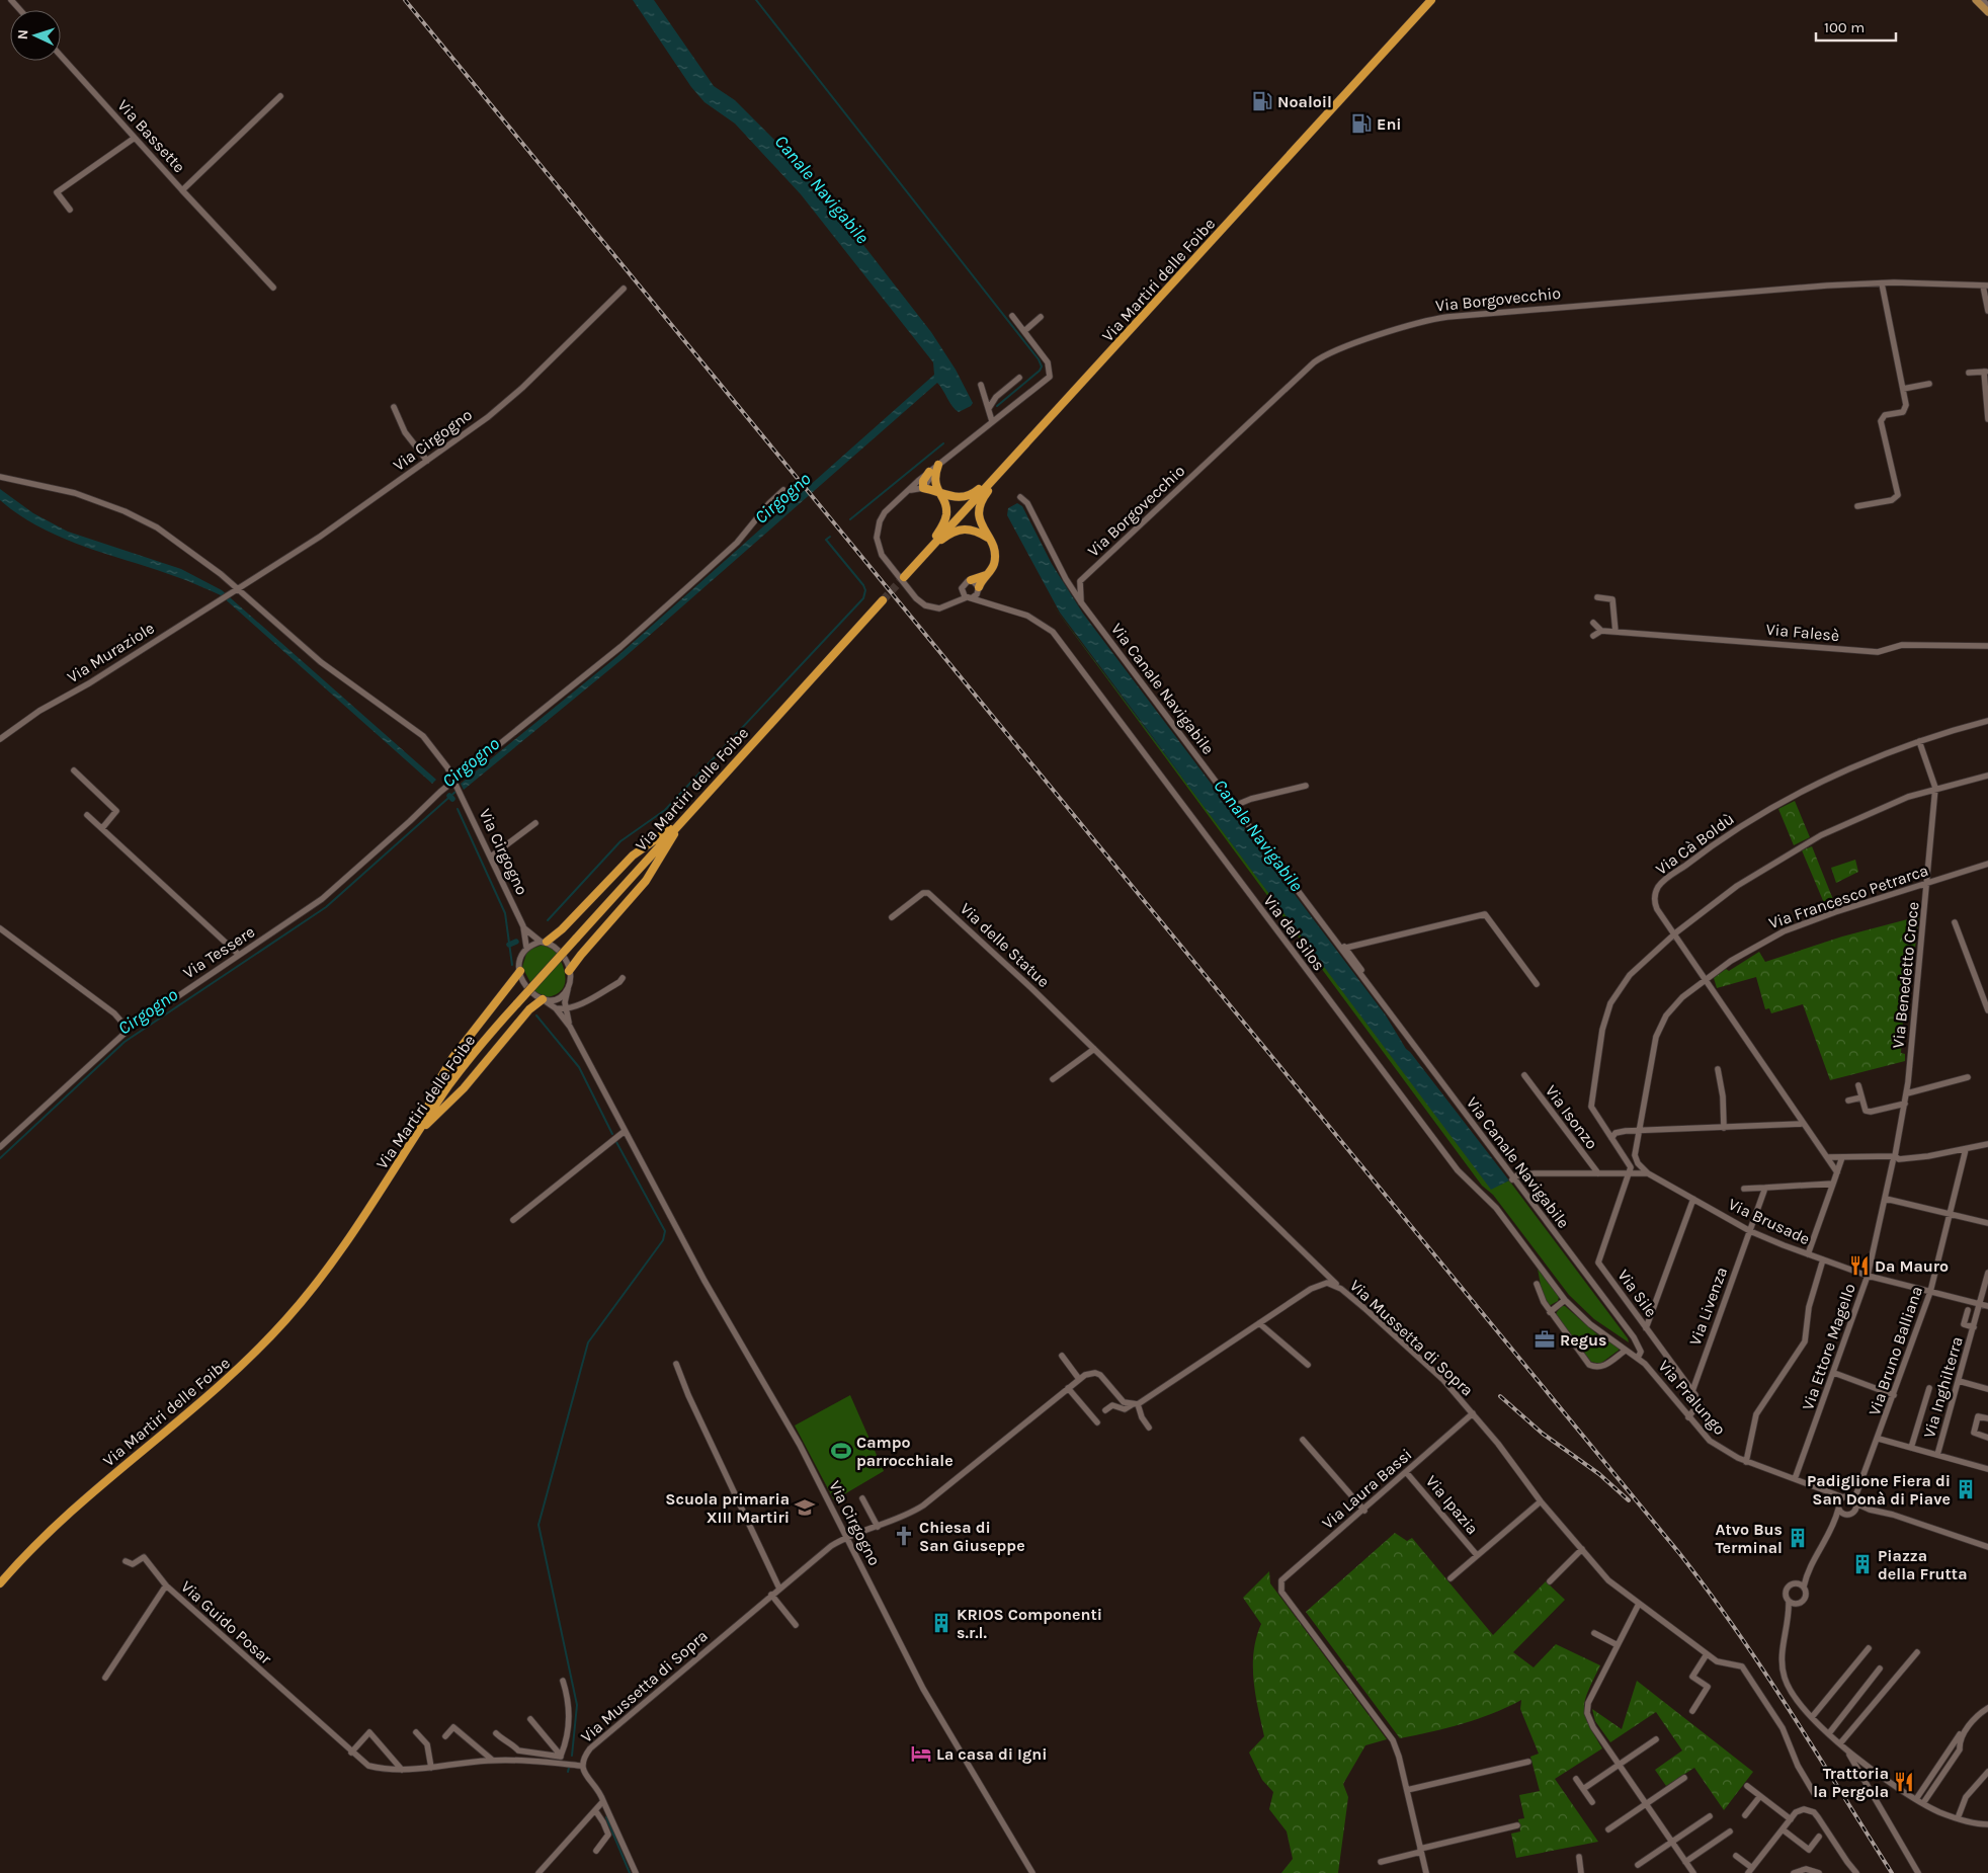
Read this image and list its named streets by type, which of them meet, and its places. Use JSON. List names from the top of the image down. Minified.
{"streets":{"highway":["Via Martiri delle Foibe"],"street":["Via Bassette","Via Borgovecchio","Via Cirgogno","Via Falesè","Via Muraziole","Via Canale Navigabile","Via Cà Boldù","Via Francesco Petrarca","Via del Silos","Via delle Statue","Via Tessere","Via Benedetto Croce","Via Isonzo","Via Brusade","Via Sile","Via Livenza","Via Mussetta di Sopra","Via Ettore Magello","Via Bruno Balliana","Via Inghilterra","Via Pralungo","Via Laura Bassi","Via Ipazia","Via Guido Posar"]},"crossings":[["Via Cirgogno","Via Muraziole"],["Via Cirgogno","Via Tessere"],["Via Cirgogno","Via Mussetta di Sopra"],["Via Canale Navigabile","Via Brusade"],["Via Canale Navigabile","Via Pralungo"],["Via Cà Boldù","Via Francesco Petrarca"],["Via Cà Boldù","Via Benedetto Croce"],["Via Francesco Petrarca","Via Benedetto Croce"],["Via del Silos","Via Pralungo"],["Via delle Statue","Via Mussetta di Sopra"],["Via Benedetto Croce","Via Ettore Magello"],["Via Isonzo","Via Brusade"],["Via Brusade","Via Sile"],["Via Brusade","Via Livenza"],["Via Brusade","Via Ettore Magello"],["Via Brusade","Via Bruno Balliana"],["Via Brusade","Via Inghilterra"],["Via Sile","Via Livenza"],["Via Mussetta di Sopra","Via Laura Bassi"],["Via Mussetta di Sopra","Via Ipazia"],["Via Mussetta di Sopra","Via Guido Posar"],["Via Ettore Magello","Via Pralungo"],["Via Bruno Balliana","Via Pralungo"],["Via Laura Bassi","Via Ipazia"]],"water":["Canale Navigabile","Cirgogno"],"places":{"fuel station":["Noaloil","Eni"],"restaurant":["Da Mauro","Trattoria la Pergola"],"office":["Regus"],"sports":["Campo parrocchiale"],"building":["Padiglione Fiera di San Donà di Piave","Atvo Bus Terminal","Piazza della Frutta","KRIOS Componenti s.r.l."],"school or university":["Scuola primaria XIII Martiri"],"church":["Chiesa di San Giuseppe"],"hotel":["La casa di Igni"]},"scale_bar":"100 m","north":"left"}
